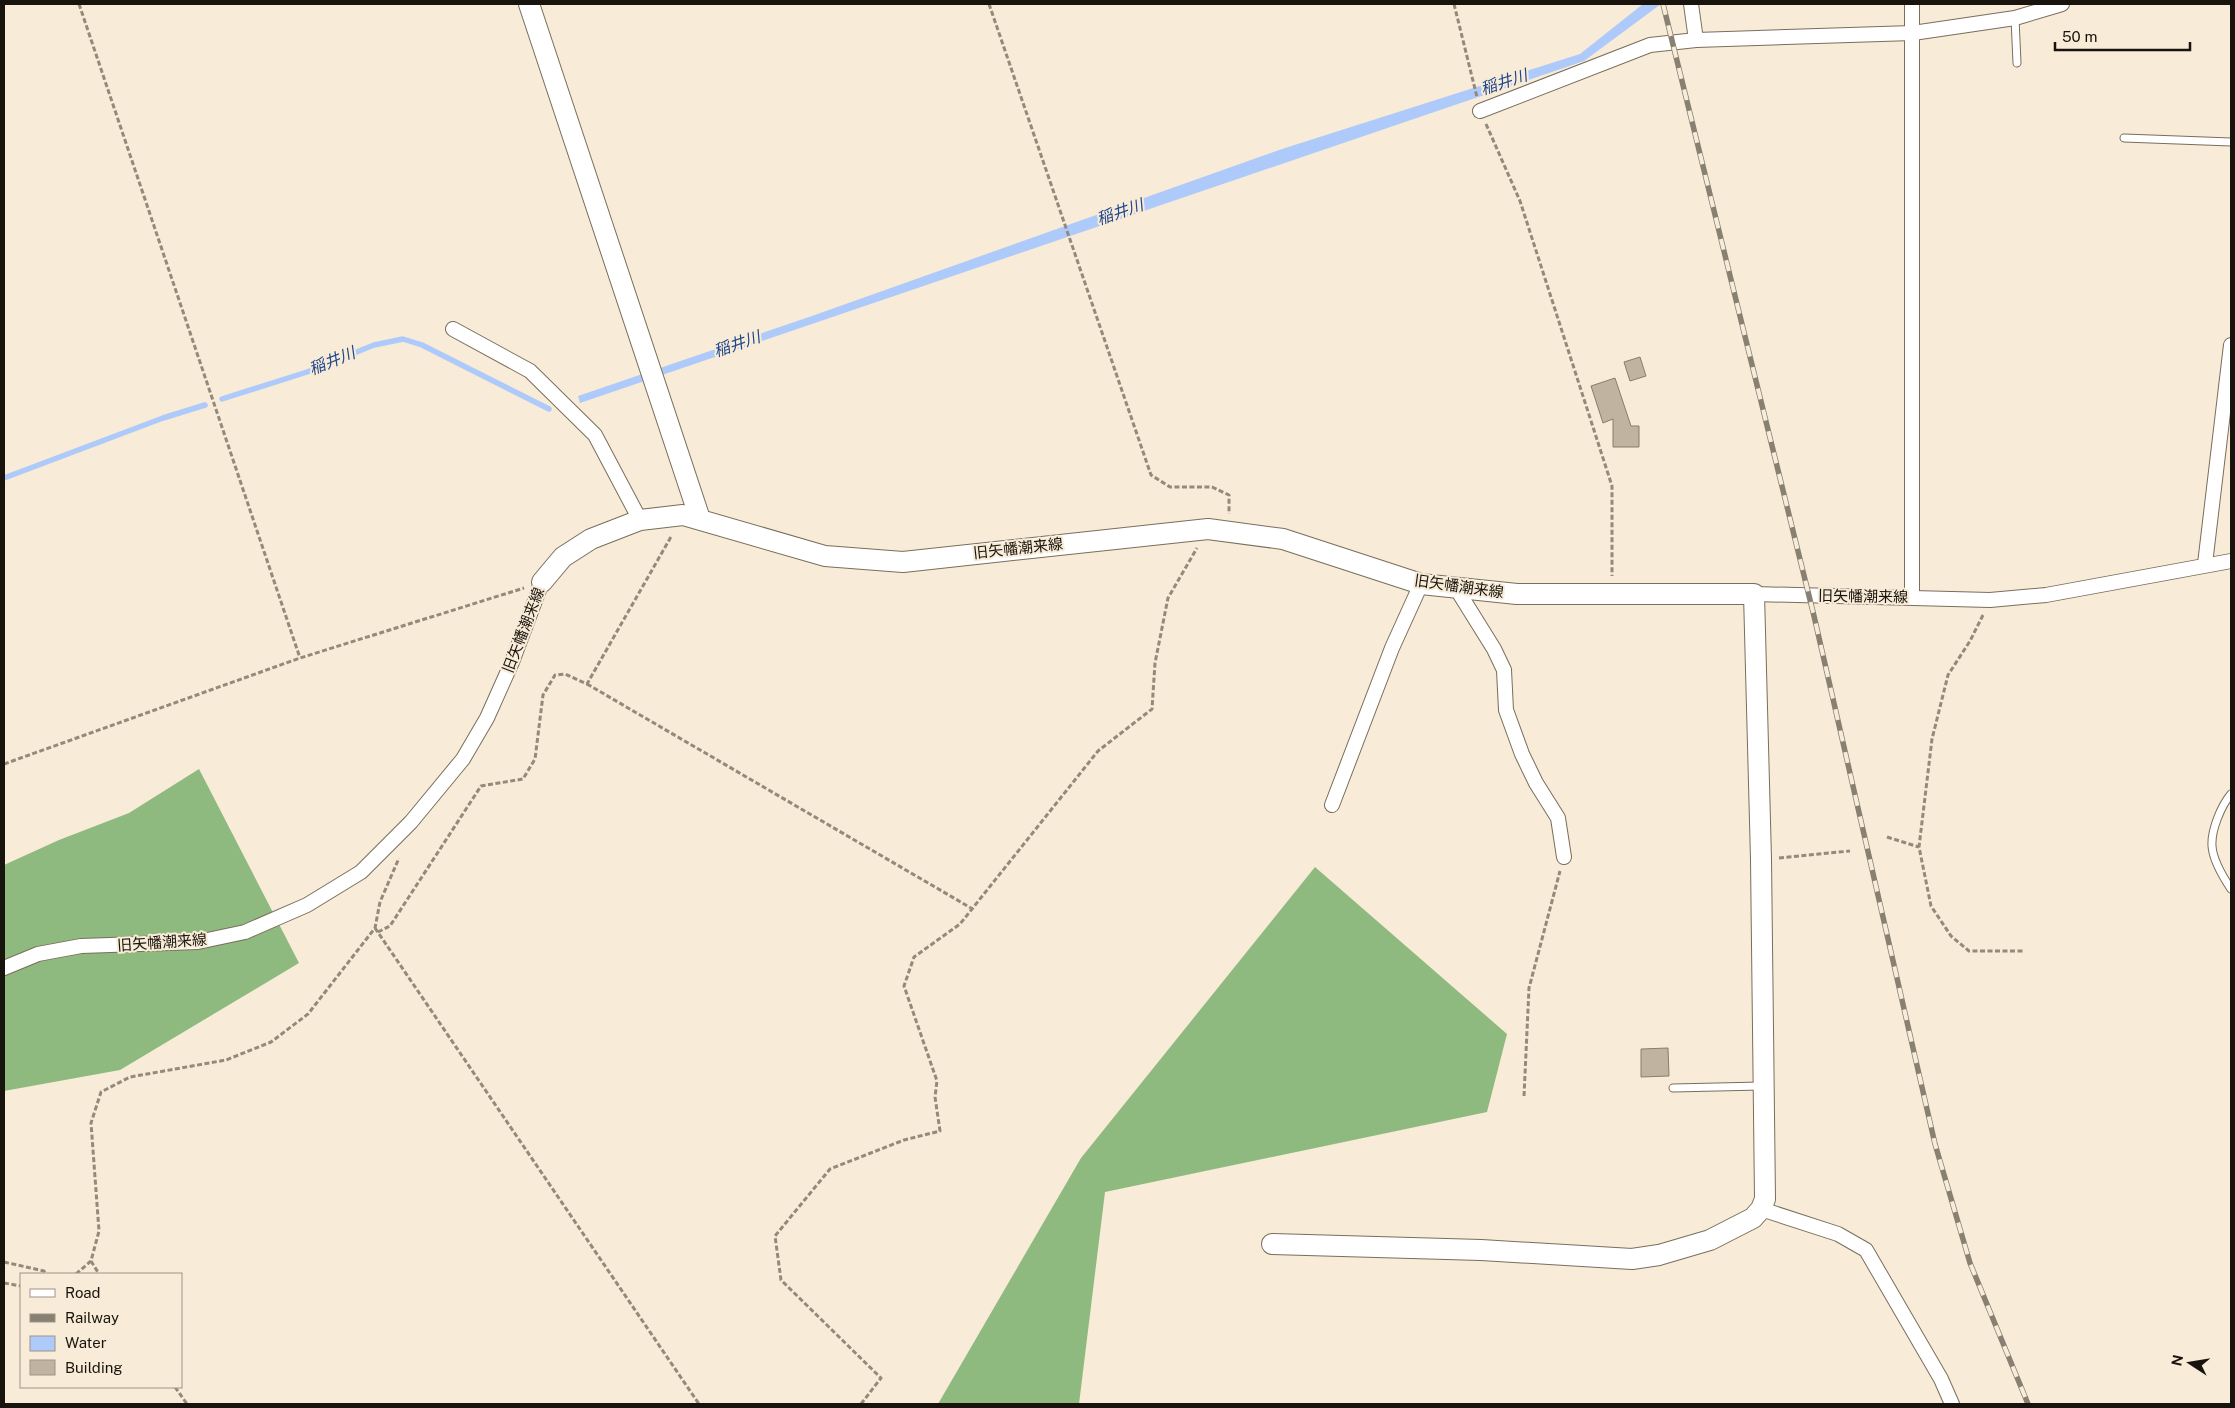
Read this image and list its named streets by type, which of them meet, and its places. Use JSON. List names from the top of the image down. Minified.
{"streets":{"street":["旧矢幡潮来線"]},"water":["稲井川"],"legend":["Road","Railway","Water","Building"],"scale_bar":"50 m","north":"left"}
